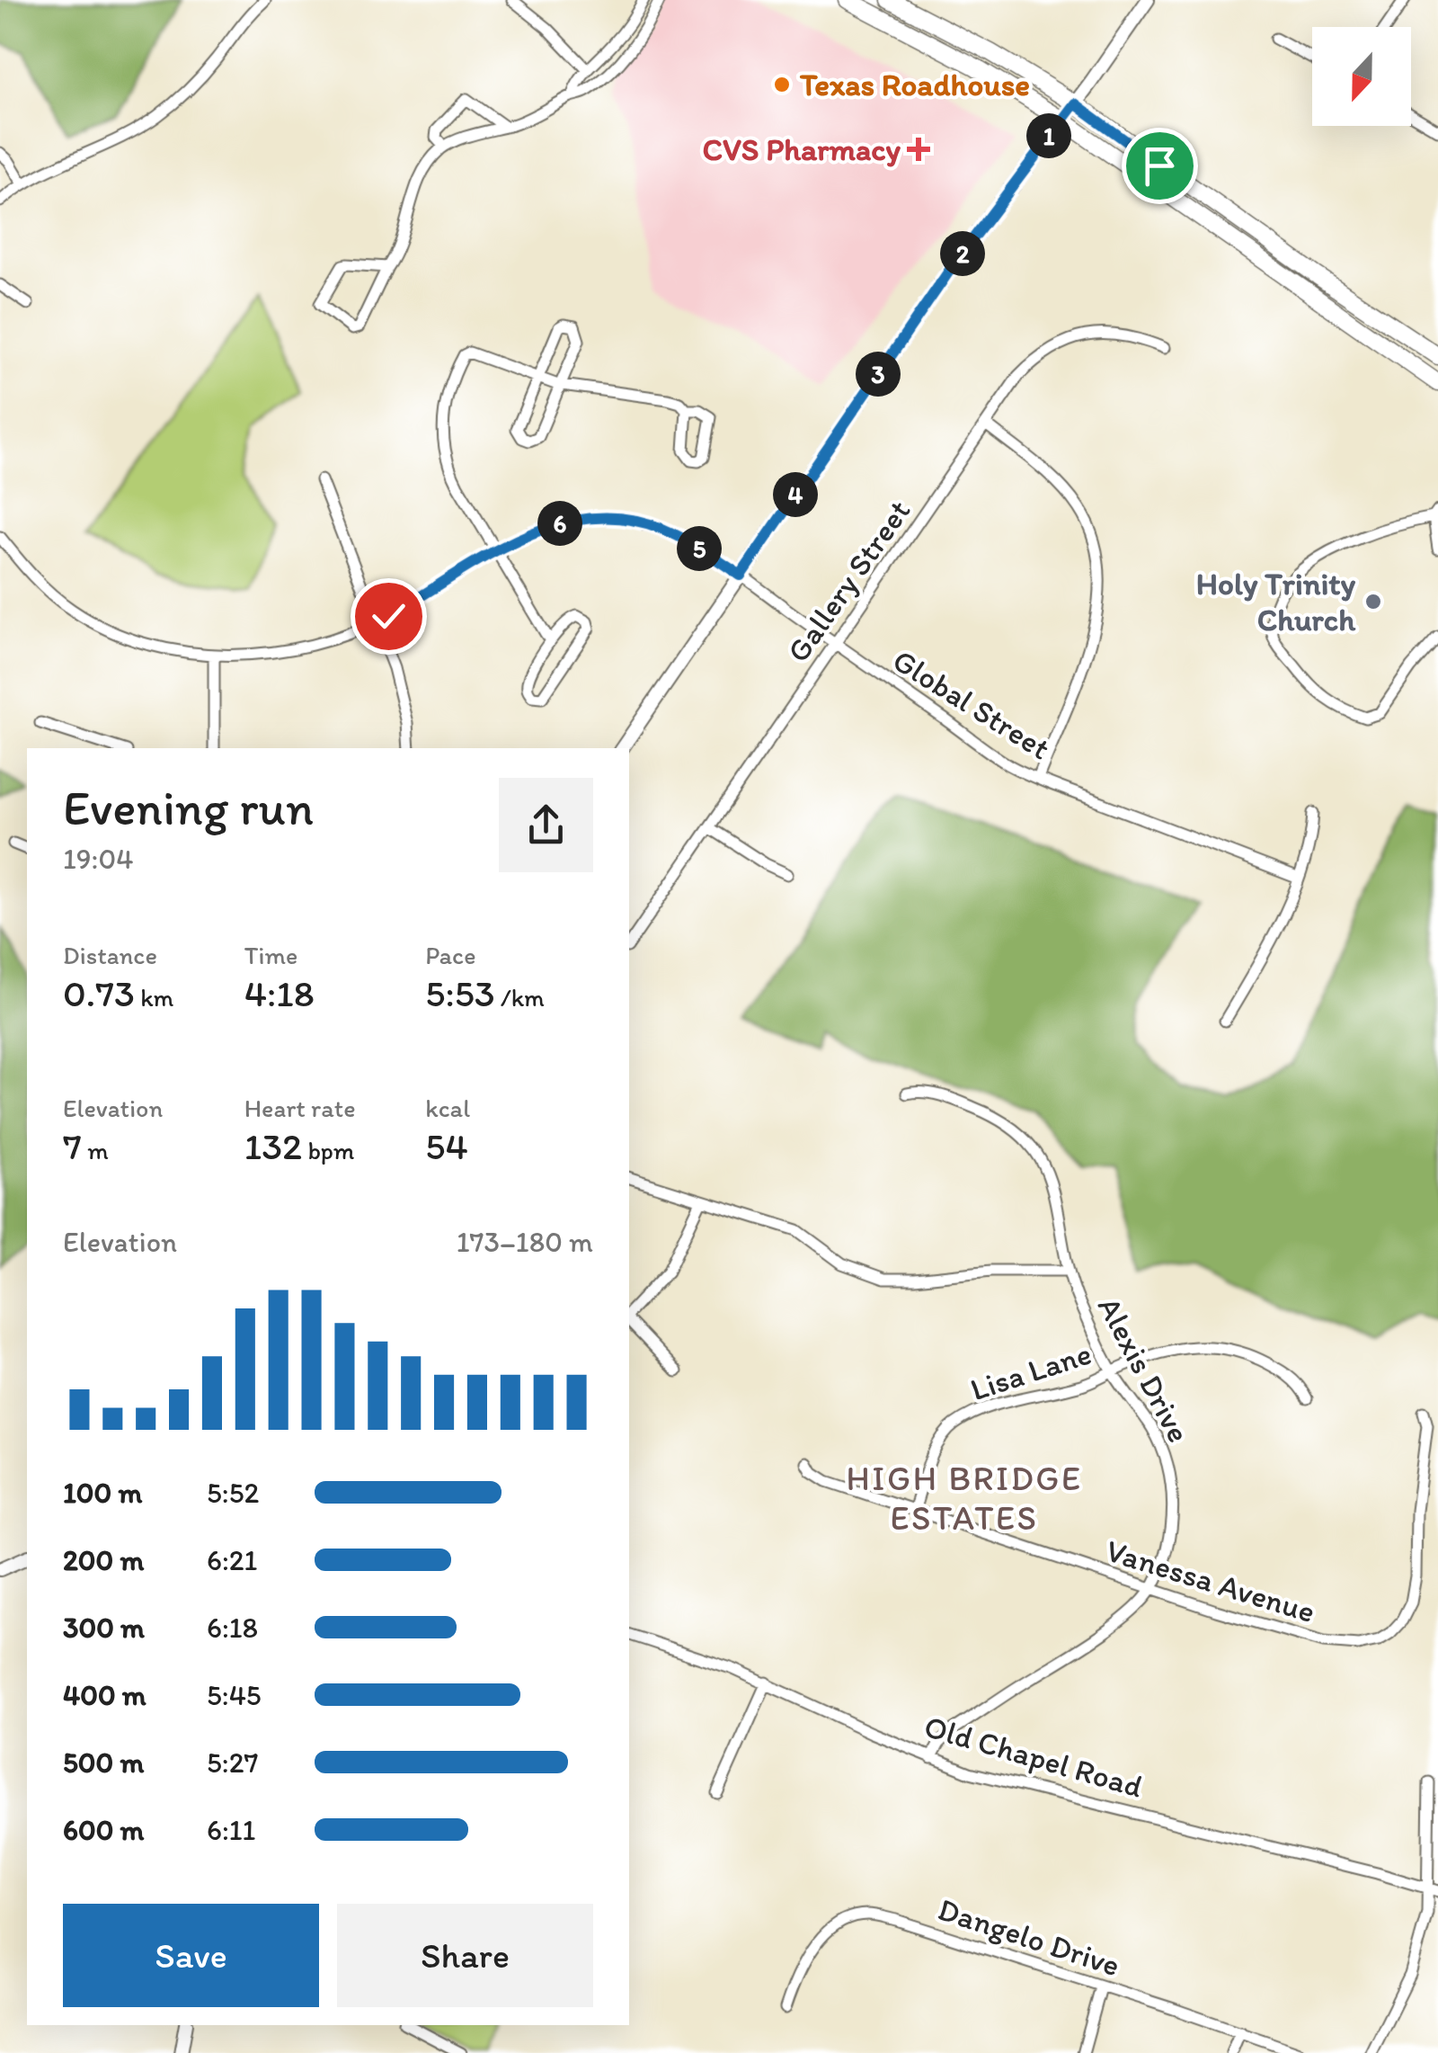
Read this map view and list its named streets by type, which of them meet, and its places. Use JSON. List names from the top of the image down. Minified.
{"streets":{"street":["Gallery Street","Global Street","Alexis Drive","Lisa Lane","Vanessa Avenue","Old Chapel Road","Dangelo Drive"]},"crossings":[["Gallery Street","Global Street"],["Alexis Drive","Lisa Lane"],["Alexis Drive","Vanessa Avenue"],["Alexis Drive","Old Chapel Road"],["Lisa Lane","Vanessa Avenue"]],"districts":["HIGH BRIDGE ESTATES"],"places":{"other":["Texas Roadhouse","Holy Trinity Church"],"health":["CVS Pharmacy"]},"north":"bottom","page":{"pins":["1","2","3","4","6","5"],"heading":["Evening run","19:04"],"stats":[["Distance","0.73 km"],["Time","4:18"],["Pace","5:53 /km"],["Elevation","7 m"],["Heart rate","132 bpm"],["kcal","54"]],"chart":["Elevation","173–180 m"],"list":[{"name":"100 m","note":"5:52"},{"name":"200 m","note":"6:21"},{"name":"300 m","note":"6:18"},{"name":"400 m","note":"5:45"},{"name":"500 m","note":"5:27"},{"name":"600 m","note":"6:11"}],"buttons":["Save","Share"]}}
